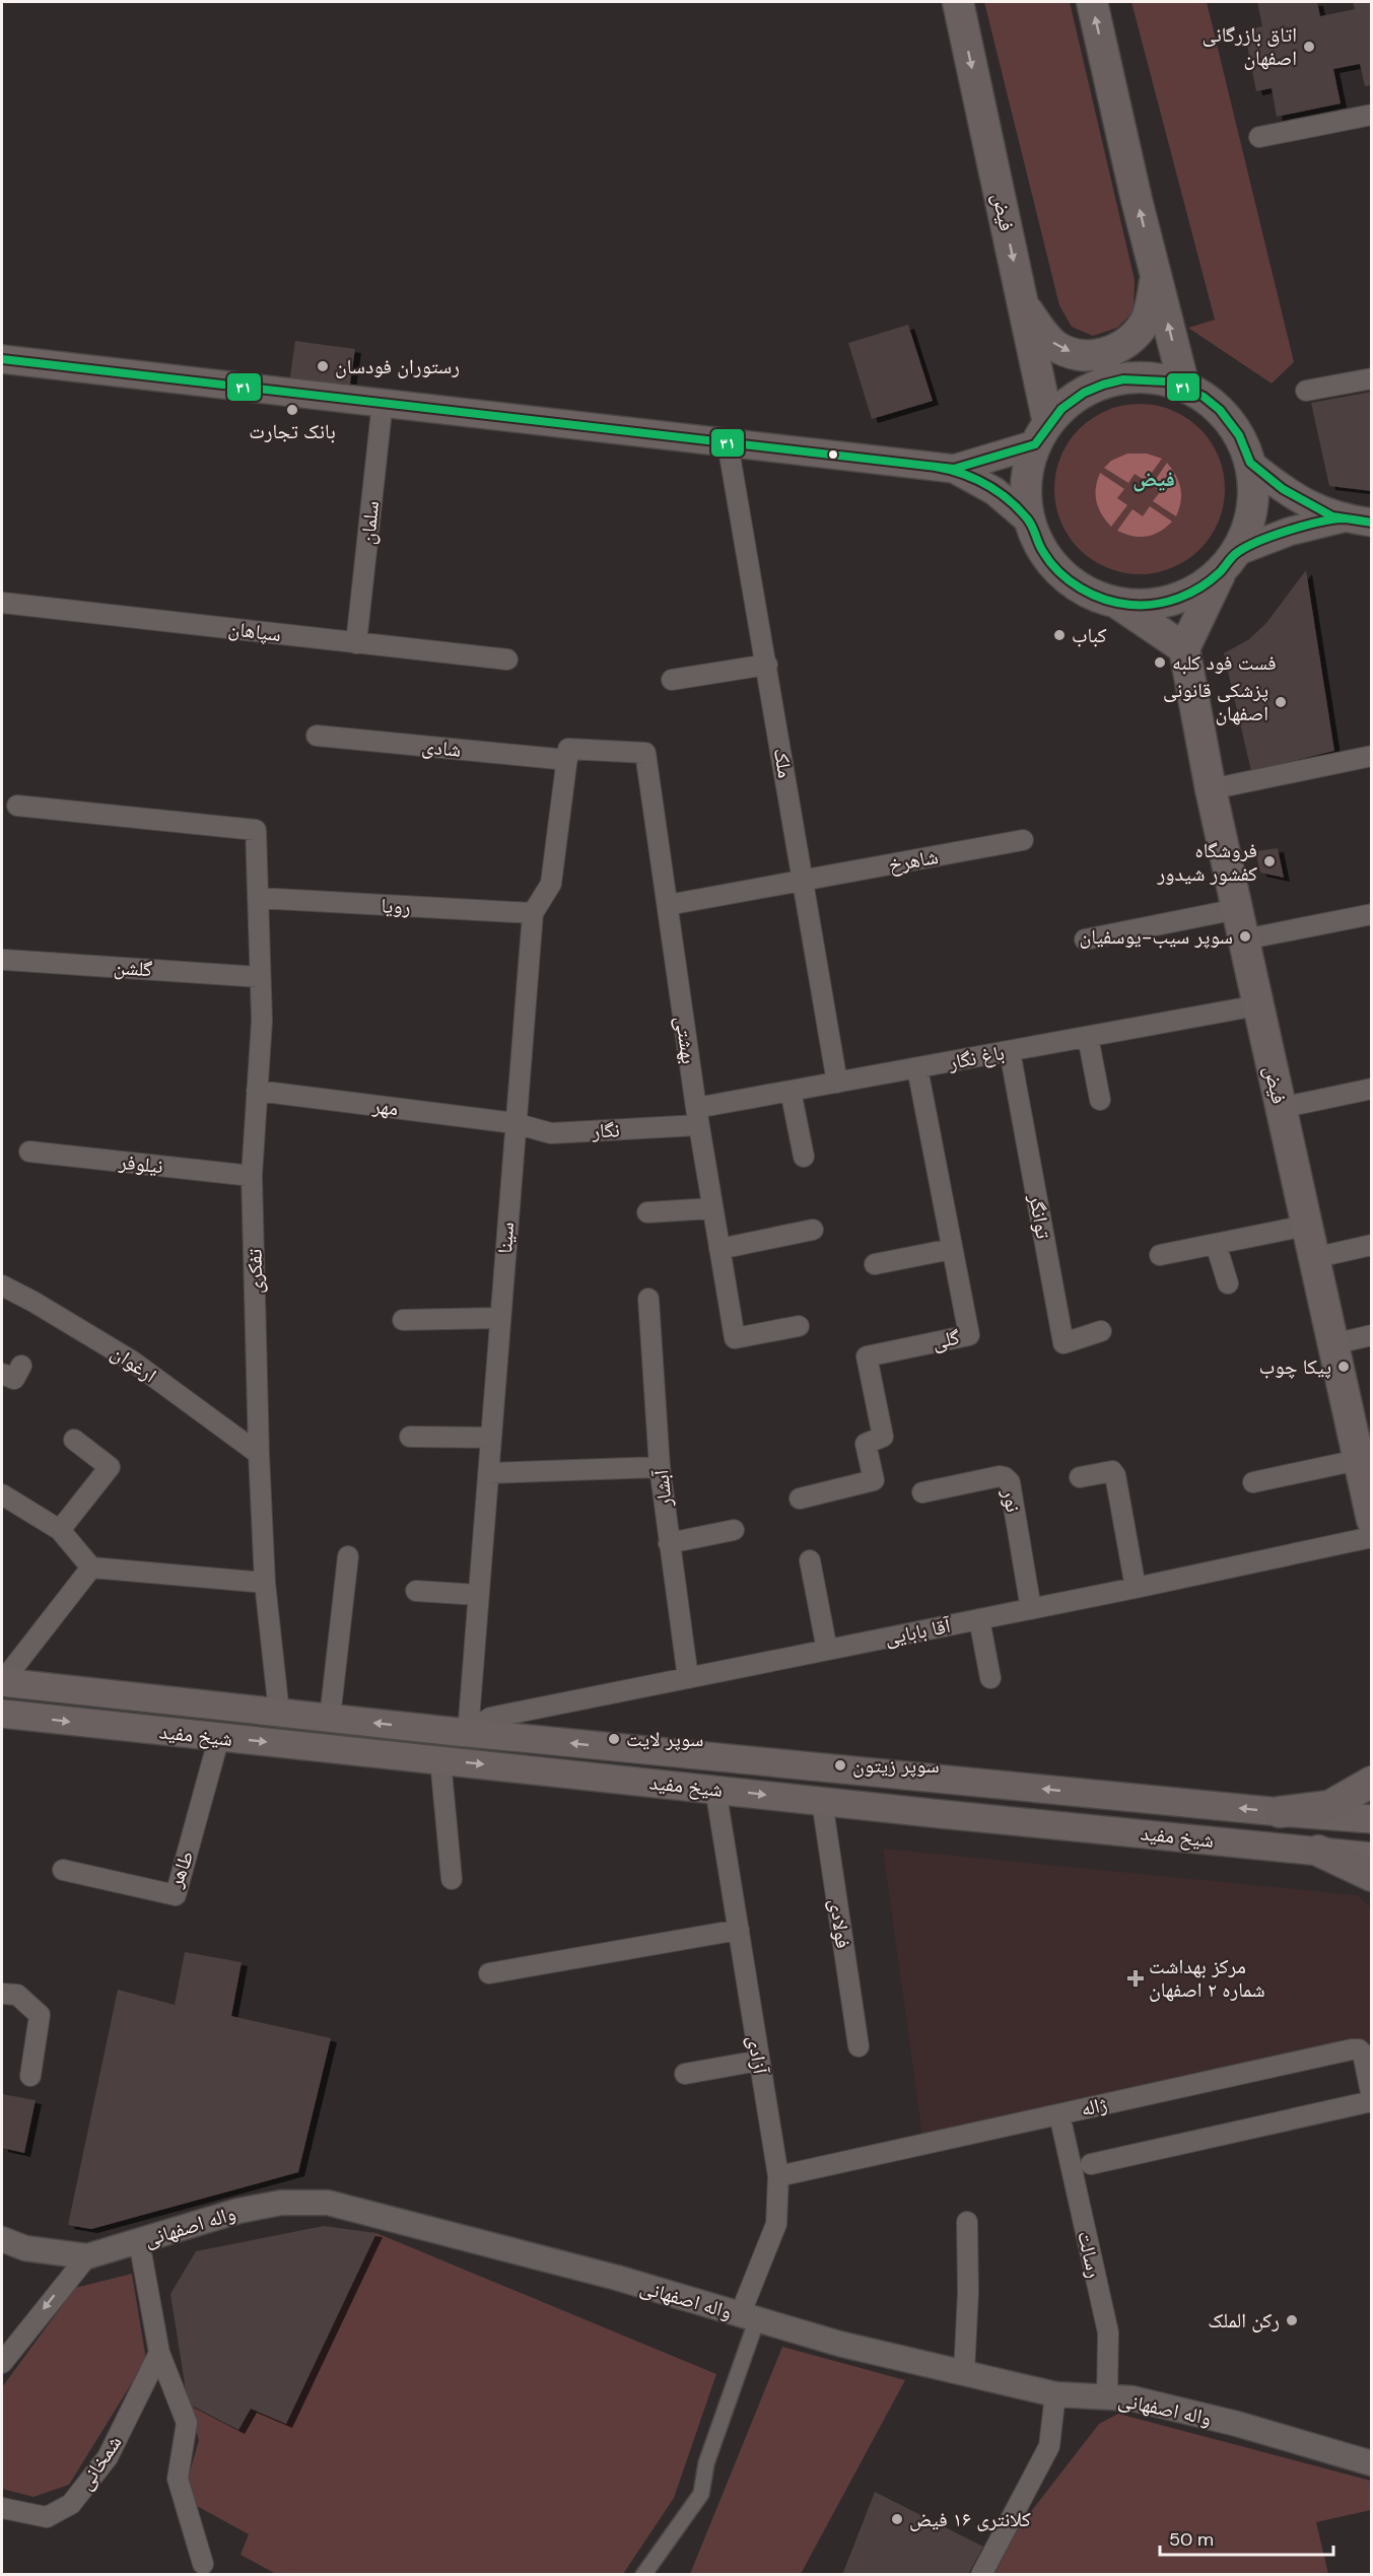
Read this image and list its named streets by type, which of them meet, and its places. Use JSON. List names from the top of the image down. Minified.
{"streets":{"main road":["فیض","شیخ مفید"],"street":["سلمان","سپاهان","شادی","ملک","شاهرخ","رویا","گلشن","بهشتی","باغ نگار","مهر","نگار","نیلوفر","توانگر","سینا","تفکری","گلی","ارغوان","آبشار","نور","آقا بابایی","طاهر","فولادی","آزادی","ژاله","واله اصفهانی","رسالت","شمخانی"]},"crossings":[["فیض","باغ نگار"],["سلمان","سپاهان"],["شادی","بهشتی"],["شادی","سینا"],["ملک","شاهرخ"],["ملک","باغ نگار"],["شاهرخ","بهشتی"],["رویا","سینا"],["رویا","تفکری"],["گلشن","تفکری"],["بهشتی","باغ نگار"],["بهشتی","نگار"],["بهشتی","سینا"],["باغ نگار","نگار"],["باغ نگار","توانگر"],["باغ نگار","گلی"],["مهر","نگار"],["مهر","سینا"],["مهر","تفکری"],["نگار","سینا"],["نیلوفر","تفکری"],["سینا","آقا بابایی"],["سینا","شیخ مفید"],["تفکری","ارغوان"],["تفکری","شیخ مفید"],["آبشار","آقا بابایی"],["نور","آقا بابایی"],["آقا بابایی","شیخ مفید"],["شیخ مفید","طاهر"],["شیخ مفید","فولادی"],["شیخ مفید","آزادی"],["آزادی","ژاله"],["آزادی","واله اصفهانی"],["ژاله","رسالت"],["واله اصفهانی","رسالت"]],"districts":["فیض"],"places":{"other":["اتاق بازرگانی اصفهان","رستوران فودسان","بانک تجارت","کباب","فست فود کلبه","پزشکی قانونی اصفهان","فروشگاه کفشور شیدور","سوپر سیب-یوسفیان","پیکا چوب","سوپر لایت","سوپر زیتون","رکن الملک","کلانتری ۱۶ فیض"],"health":["مرکز بهداشت شماره ۲ اصفهان"]},"lines":["transit line ۳۱"],"scale_bar":"50 m"}
